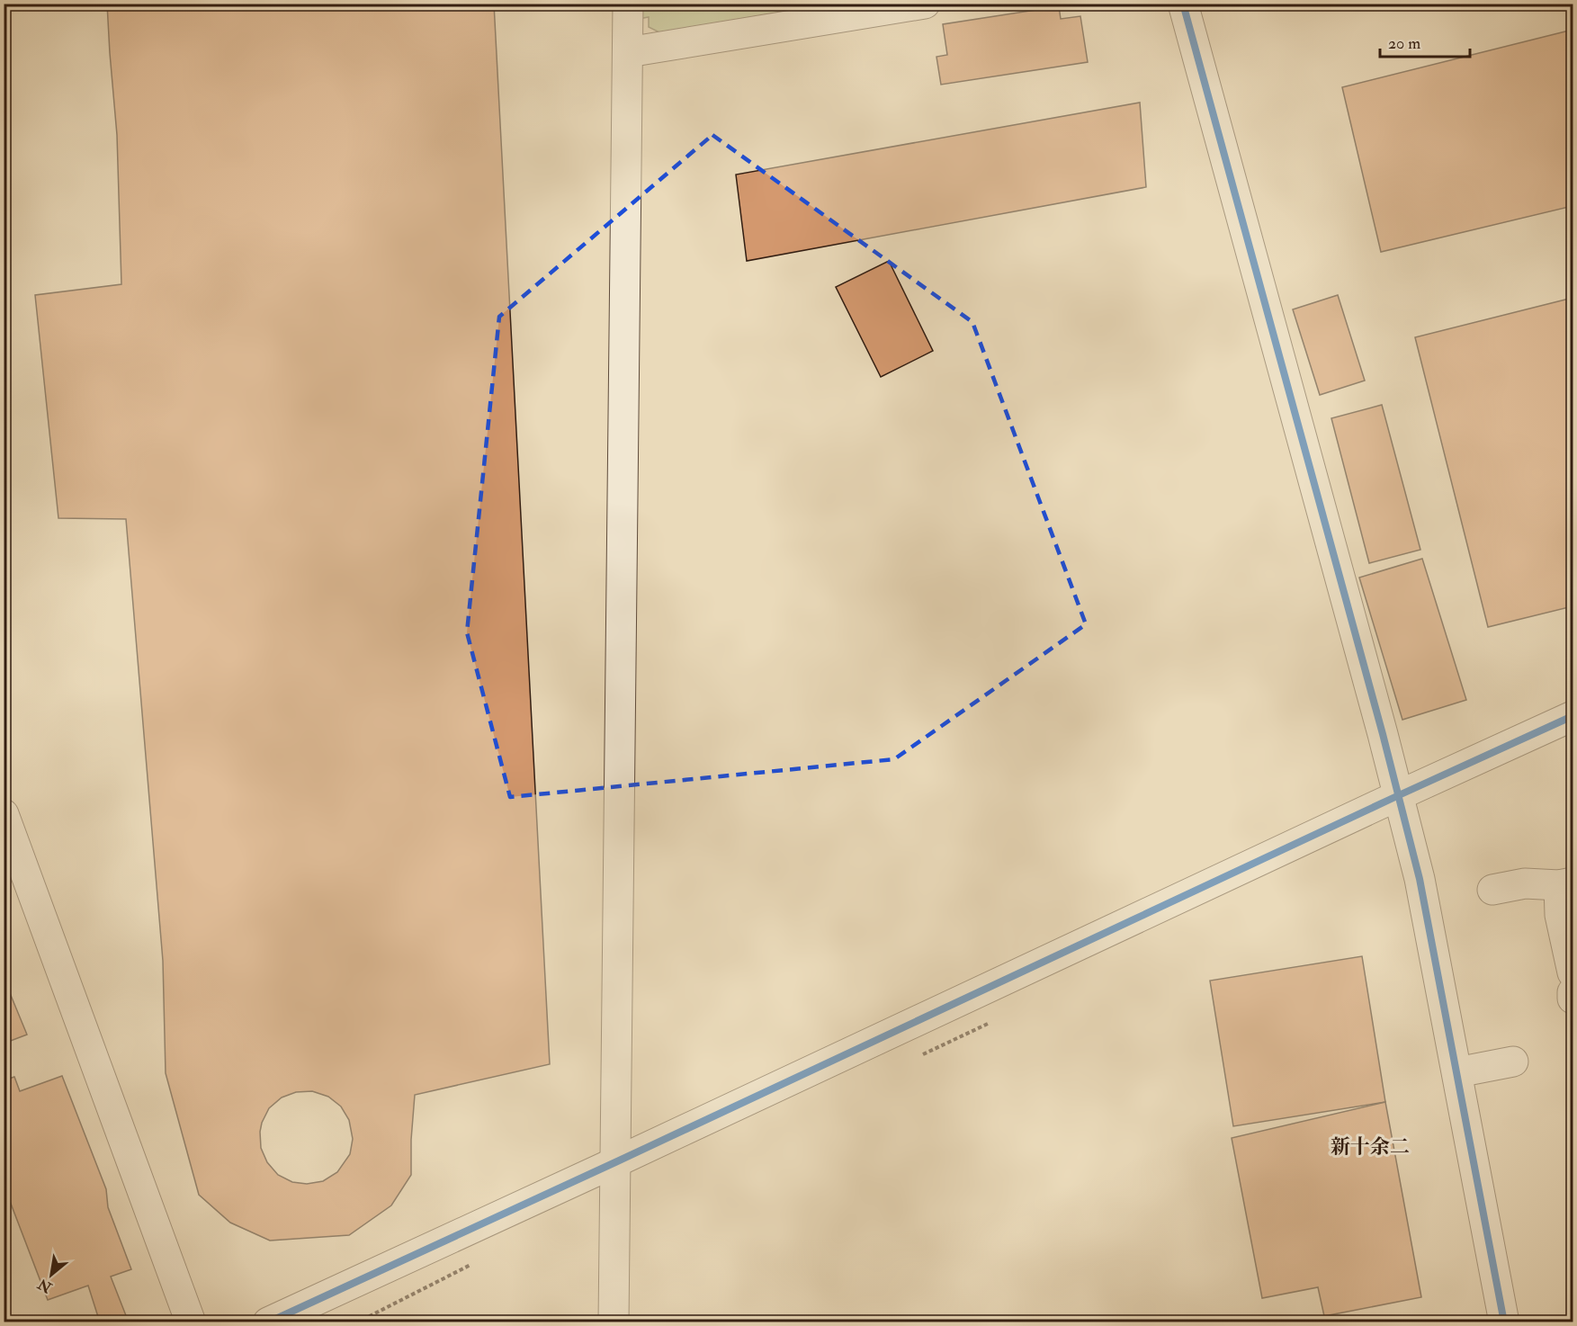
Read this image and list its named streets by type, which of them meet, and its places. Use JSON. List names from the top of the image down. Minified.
{"districts":["新十余二"],"scale_bar":"20 m","north":"bottom left"}
